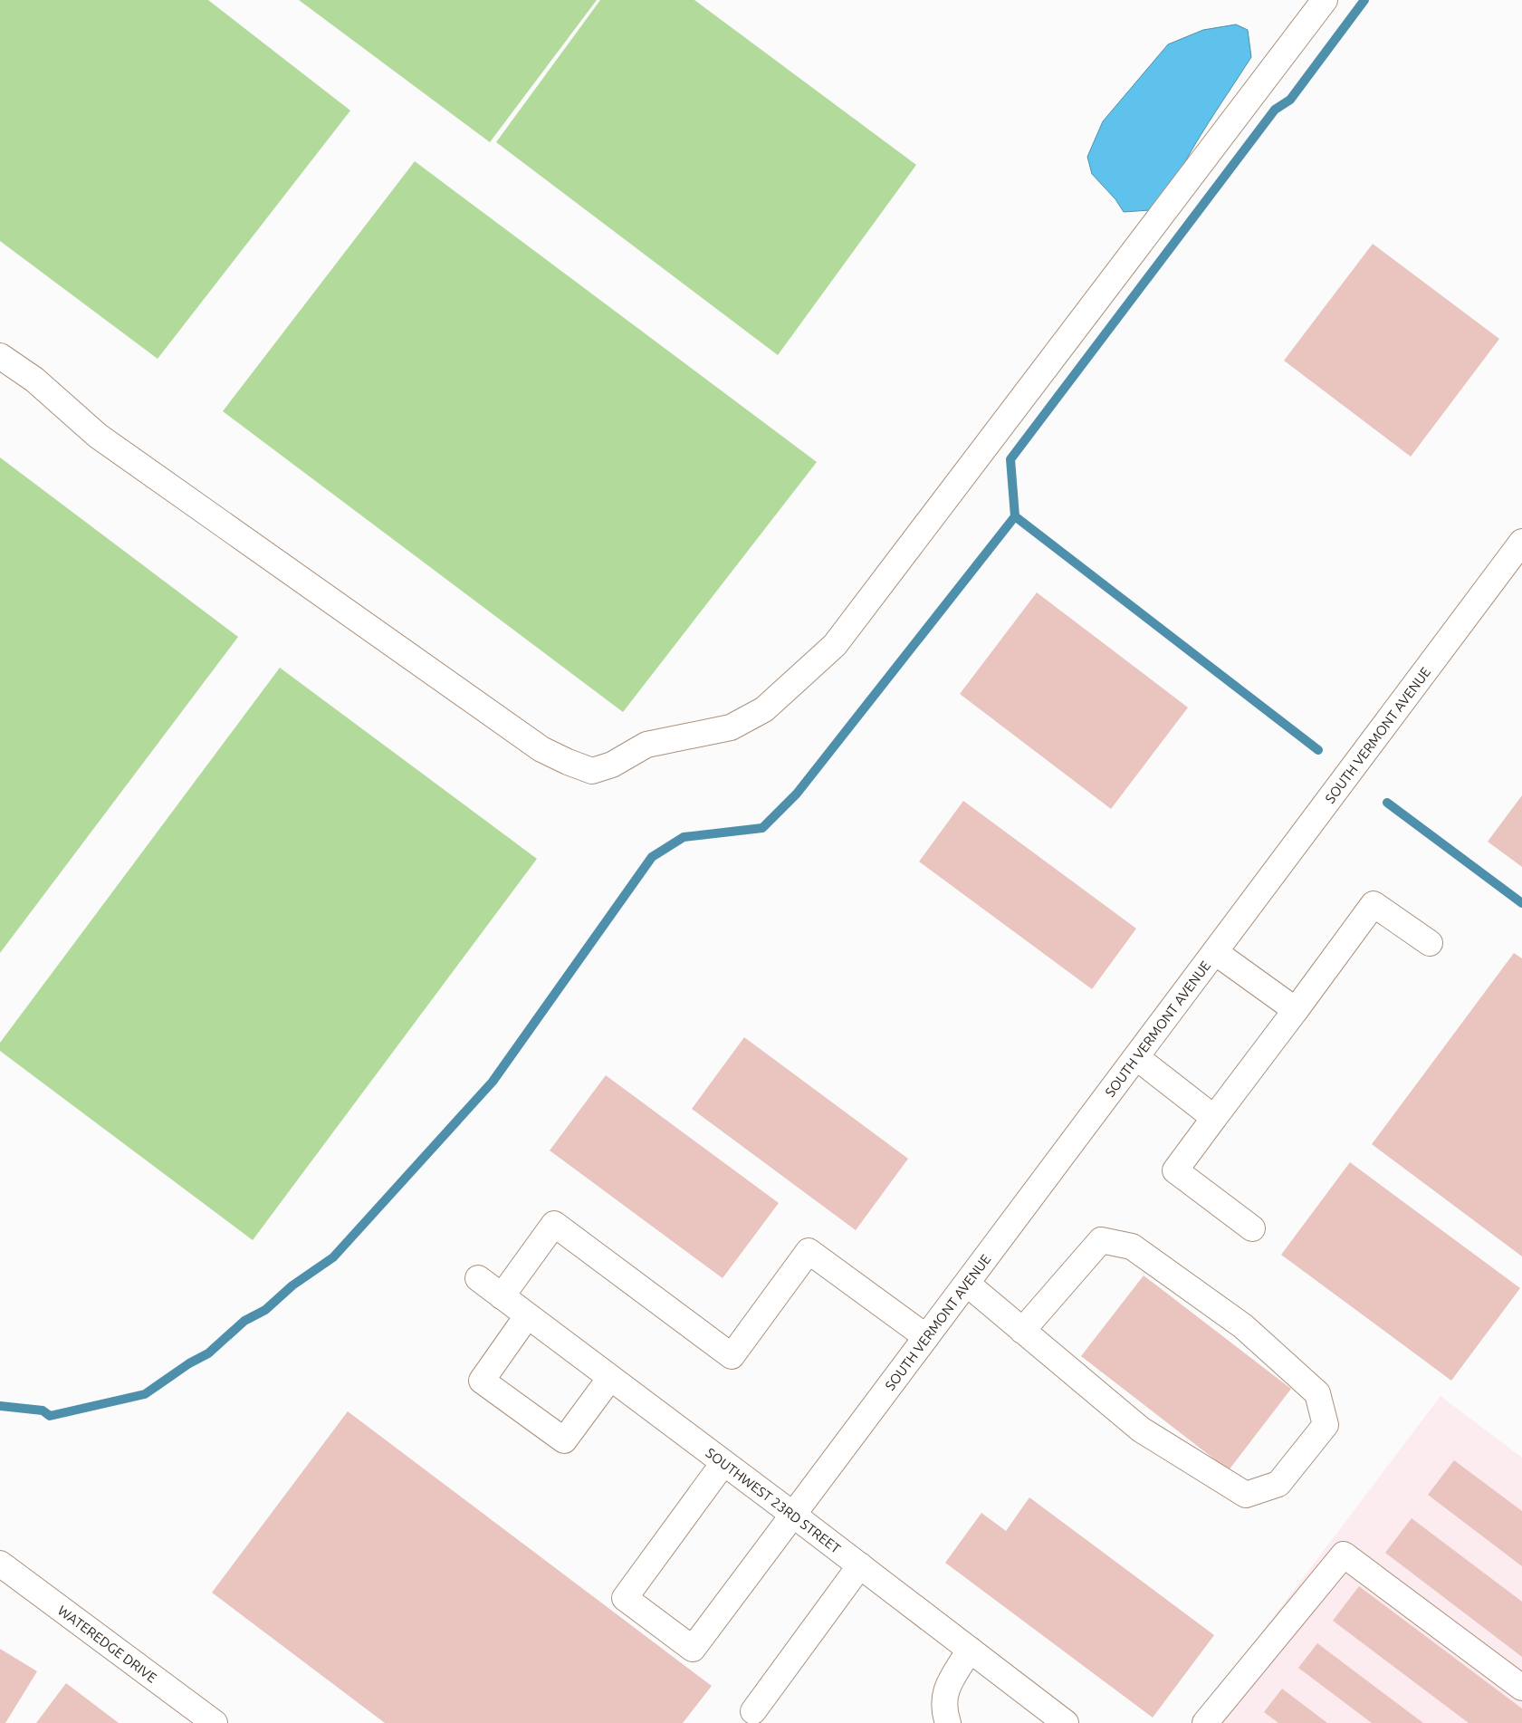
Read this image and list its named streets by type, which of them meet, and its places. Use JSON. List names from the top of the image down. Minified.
{"streets":{"street":["SOUTH VERMONT AVENUE","SOUTHWEST 23RD STREET","WATEREDGE DRIVE"]},"crossings":[["SOUTH VERMONT AVENUE","SOUTHWEST 23RD STREET"]]}
